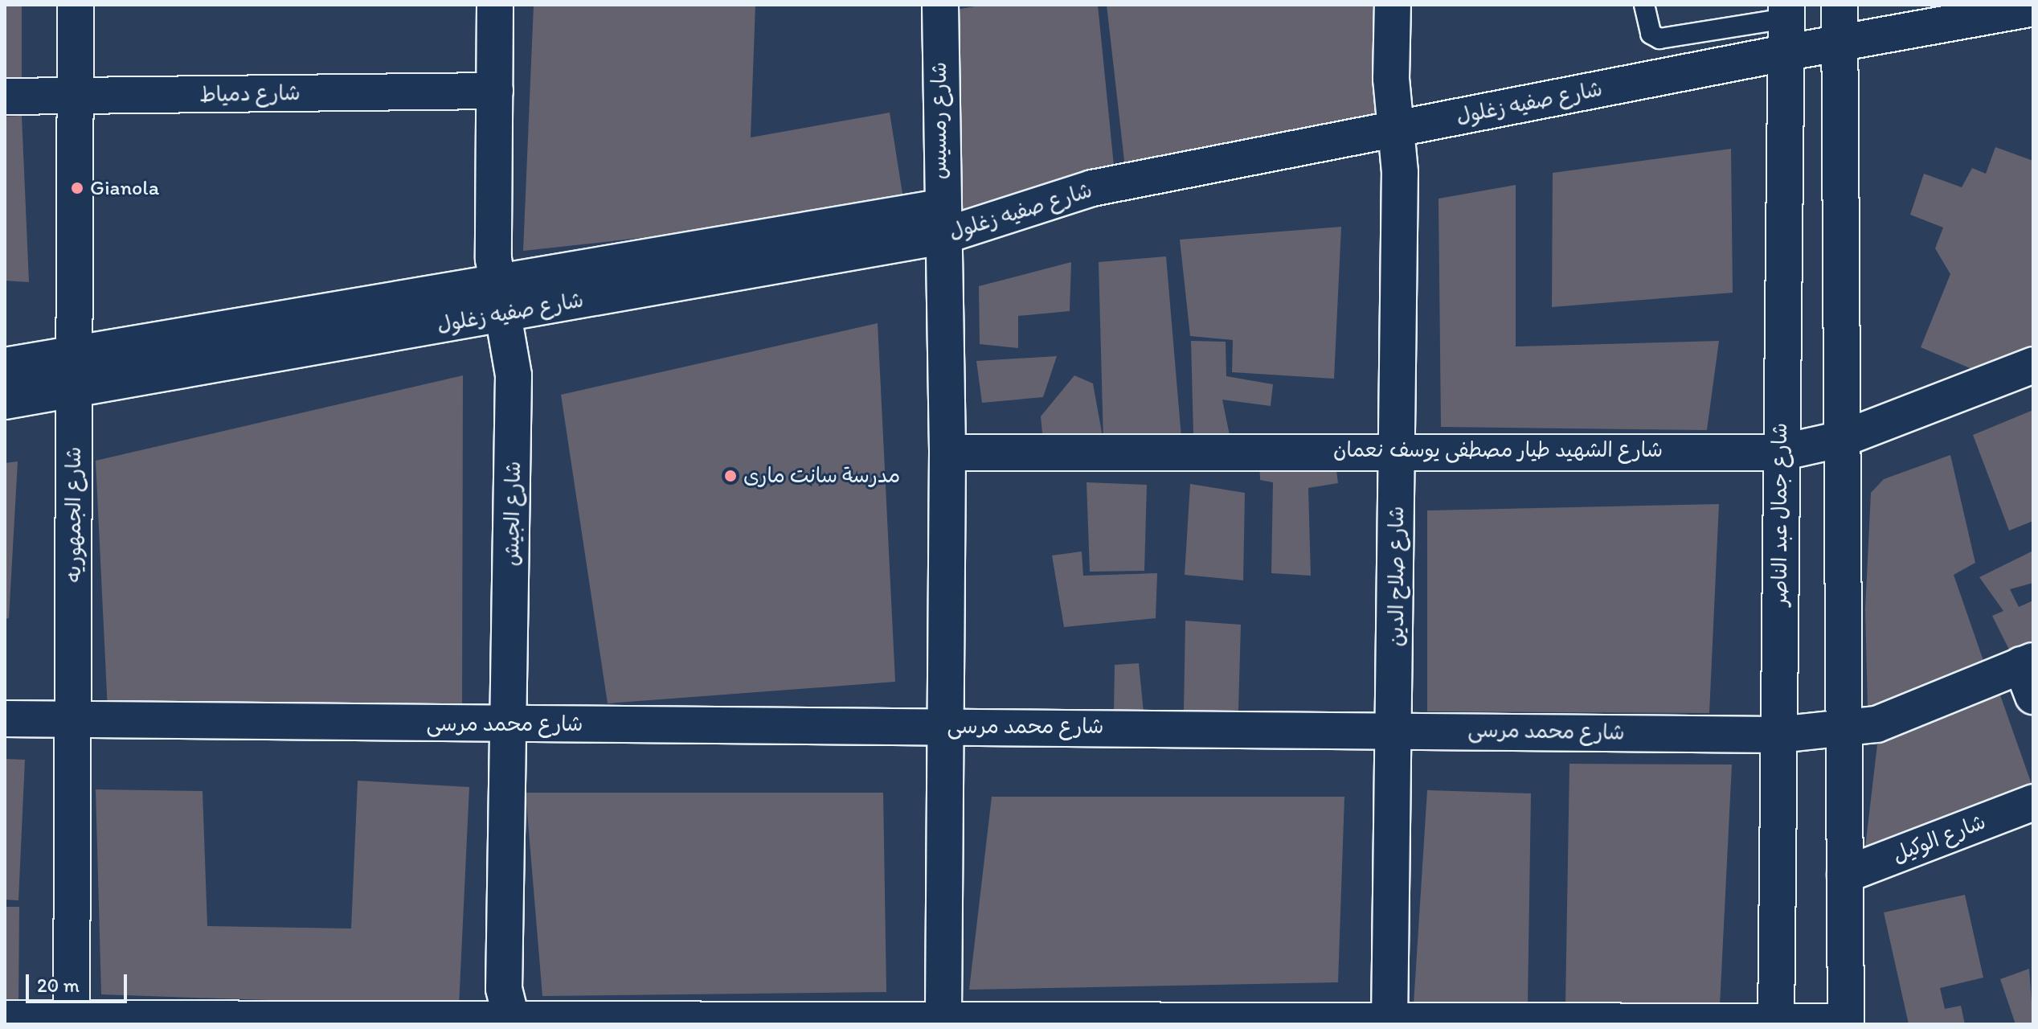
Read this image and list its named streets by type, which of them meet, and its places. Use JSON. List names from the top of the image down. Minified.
{"streets":{"street":["شارع دمياط","شارع صفيه زغلول","شارع رمسيس","شارع الشهيد طيار مصطفى يوسف نعمان","شارع الجيش","شارع الجمهوريه","شارع جمال عبد الناصر","شارع صلاح الدين","شارع محمد مرسى","شارع الوكيل"]},"crossings":[["شارع دمياط","شارع الجيش"],["شارع دمياط","شارع الجمهوريه"],["شارع صفيه زغلول","شارع رمسيس"],["شارع صفيه زغلول","شارع الجيش"],["شارع صفيه زغلول","شارع الجمهوريه"],["شارع صفيه زغلول","شارع جمال عبد الناصر"],["شارع صفيه زغلول","شارع صلاح الدين"],["شارع رمسيس","شارع الشهيد طيار مصطفى يوسف نعمان"],["شارع رمسيس","شارع محمد مرسى"],["شارع الشهيد طيار مصطفى يوسف نعمان","شارع جمال عبد الناصر"],["شارع الشهيد طيار مصطفى يوسف نعمان","شارع صلاح الدين"],["شارع الجيش","شارع محمد مرسى"],["شارع الجمهوريه","شارع محمد مرسى"],["شارع جمال عبد الناصر","شارع محمد مرسى"],["شارع صلاح الدين","شارع محمد مرسى"]],"places":["Gianola","مدرسة سانت مارى"],"scale_bar":"20 m"}
